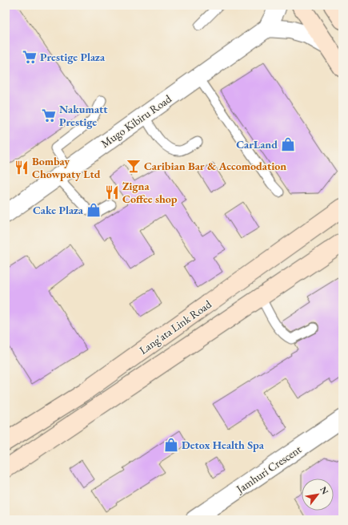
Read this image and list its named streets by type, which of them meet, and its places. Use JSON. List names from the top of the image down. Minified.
{"streets":{"main road":["Lang'ata Link Road"],"street":["Mugo Kibiru Road","Jamhuri Crescent"]},"places":{"supermarket":["Prestige Plaza","Nakumatt Prestige"],"shop":["CarLand","Cake Plaza","Detox Health Spa"],"bar":["Caribian Bar & Accomodation"],"restaurant":["Bombay Chowpaty Ltd","Zigna Coffee shop"]},"north":"top right"}
